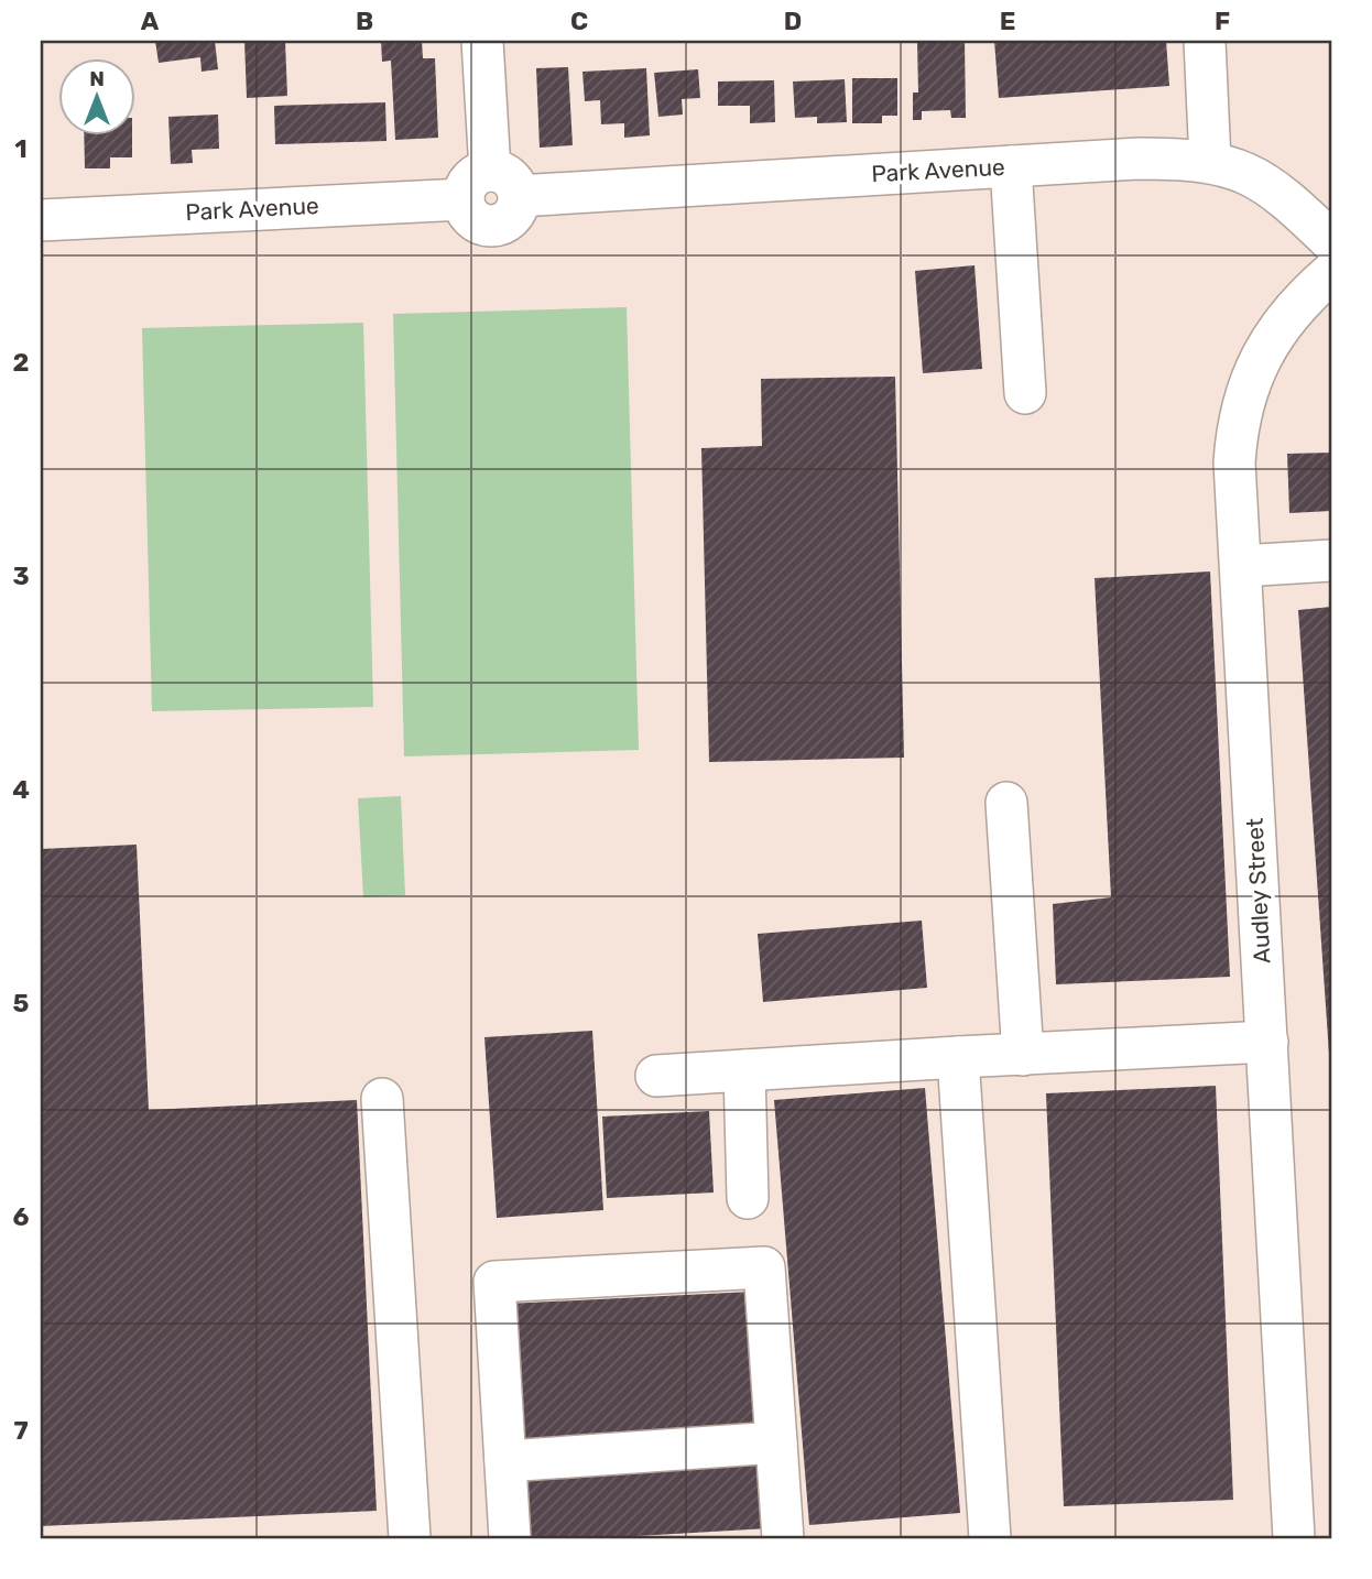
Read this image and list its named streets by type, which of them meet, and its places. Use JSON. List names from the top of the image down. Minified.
{"streets":{"street":["Park Avenue","Audley Street"]},"north":"top","grid":{"columns":["A","B","C","D","E","F"],"rows":["1","2","3","4","5","6","7"]}}
